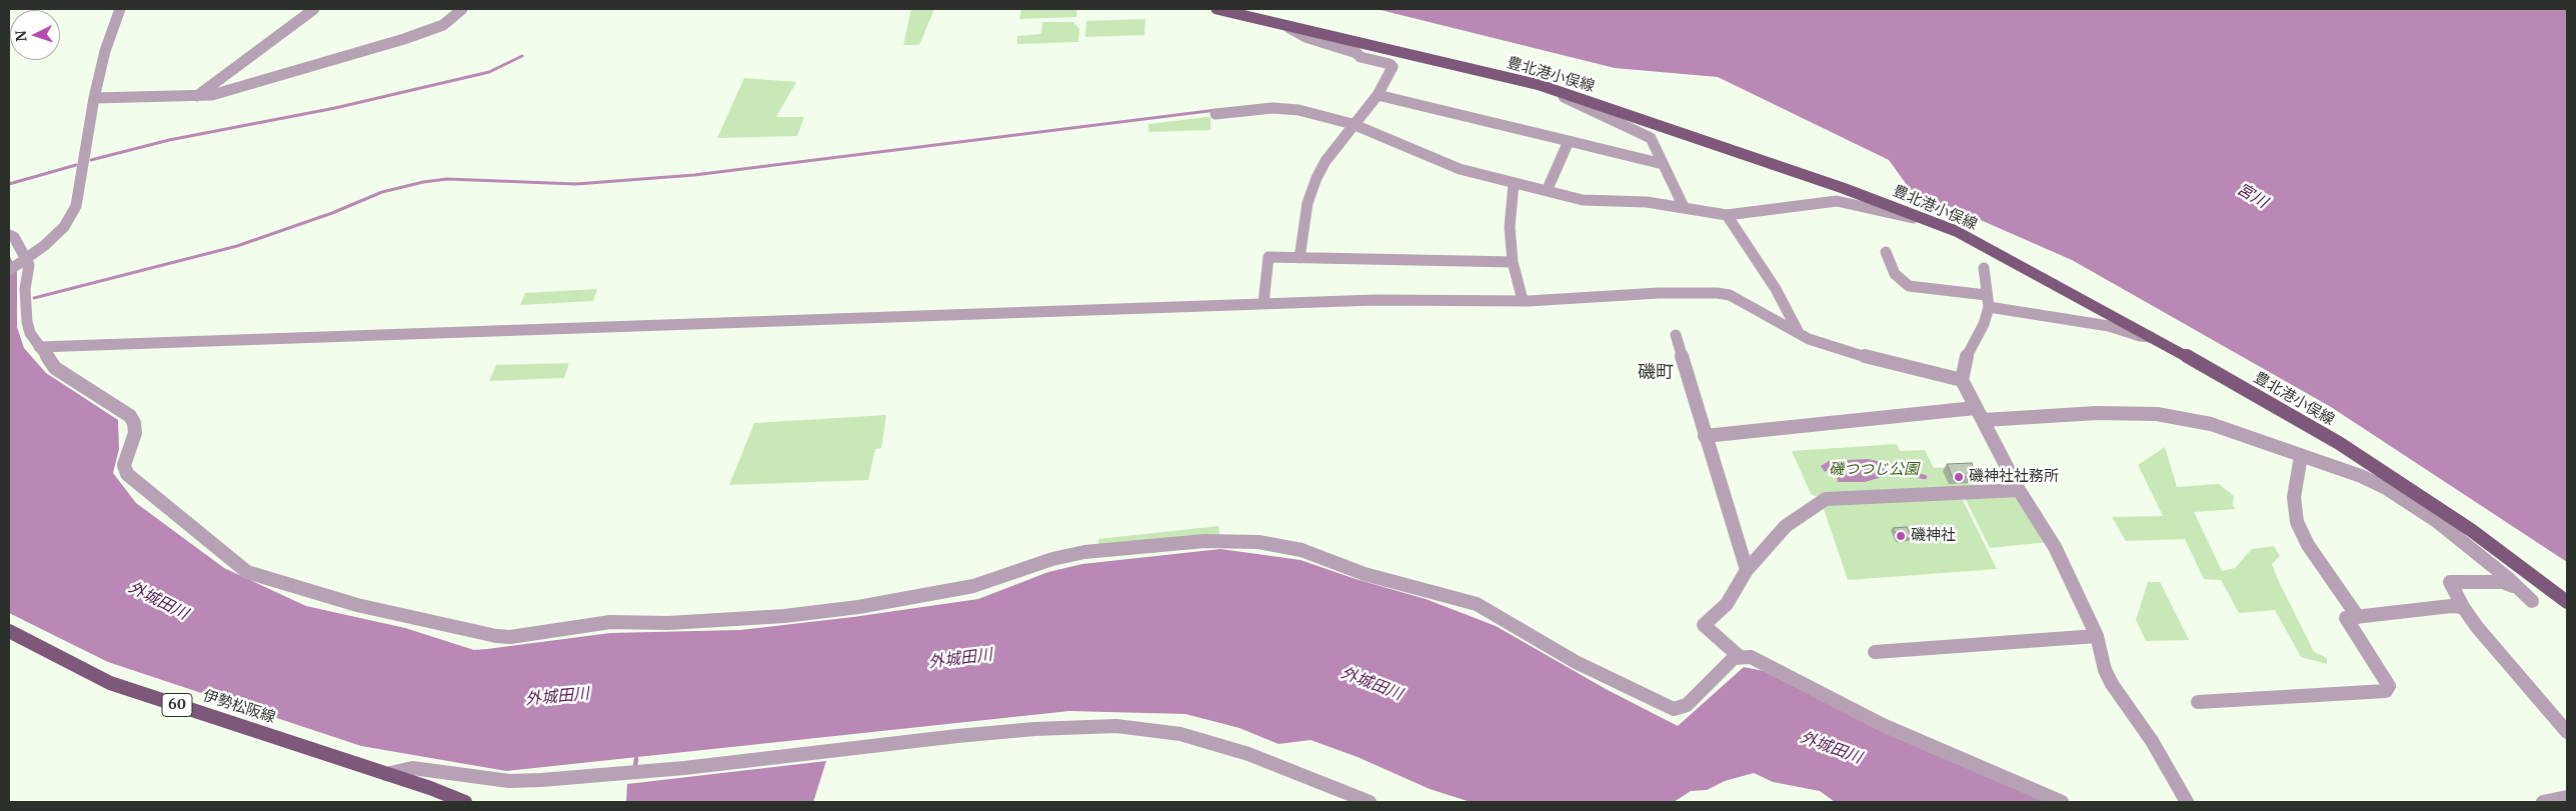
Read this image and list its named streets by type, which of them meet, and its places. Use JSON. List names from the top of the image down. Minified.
{"streets":{"main road":["豊北港小俣線","60","伊勢松阪線"]},"districts":["磯町"],"water":["宮川","外城田川"],"parks":["磯つつじ公園"],"places":["磯神社社務所","磯神社"],"north":"left"}
